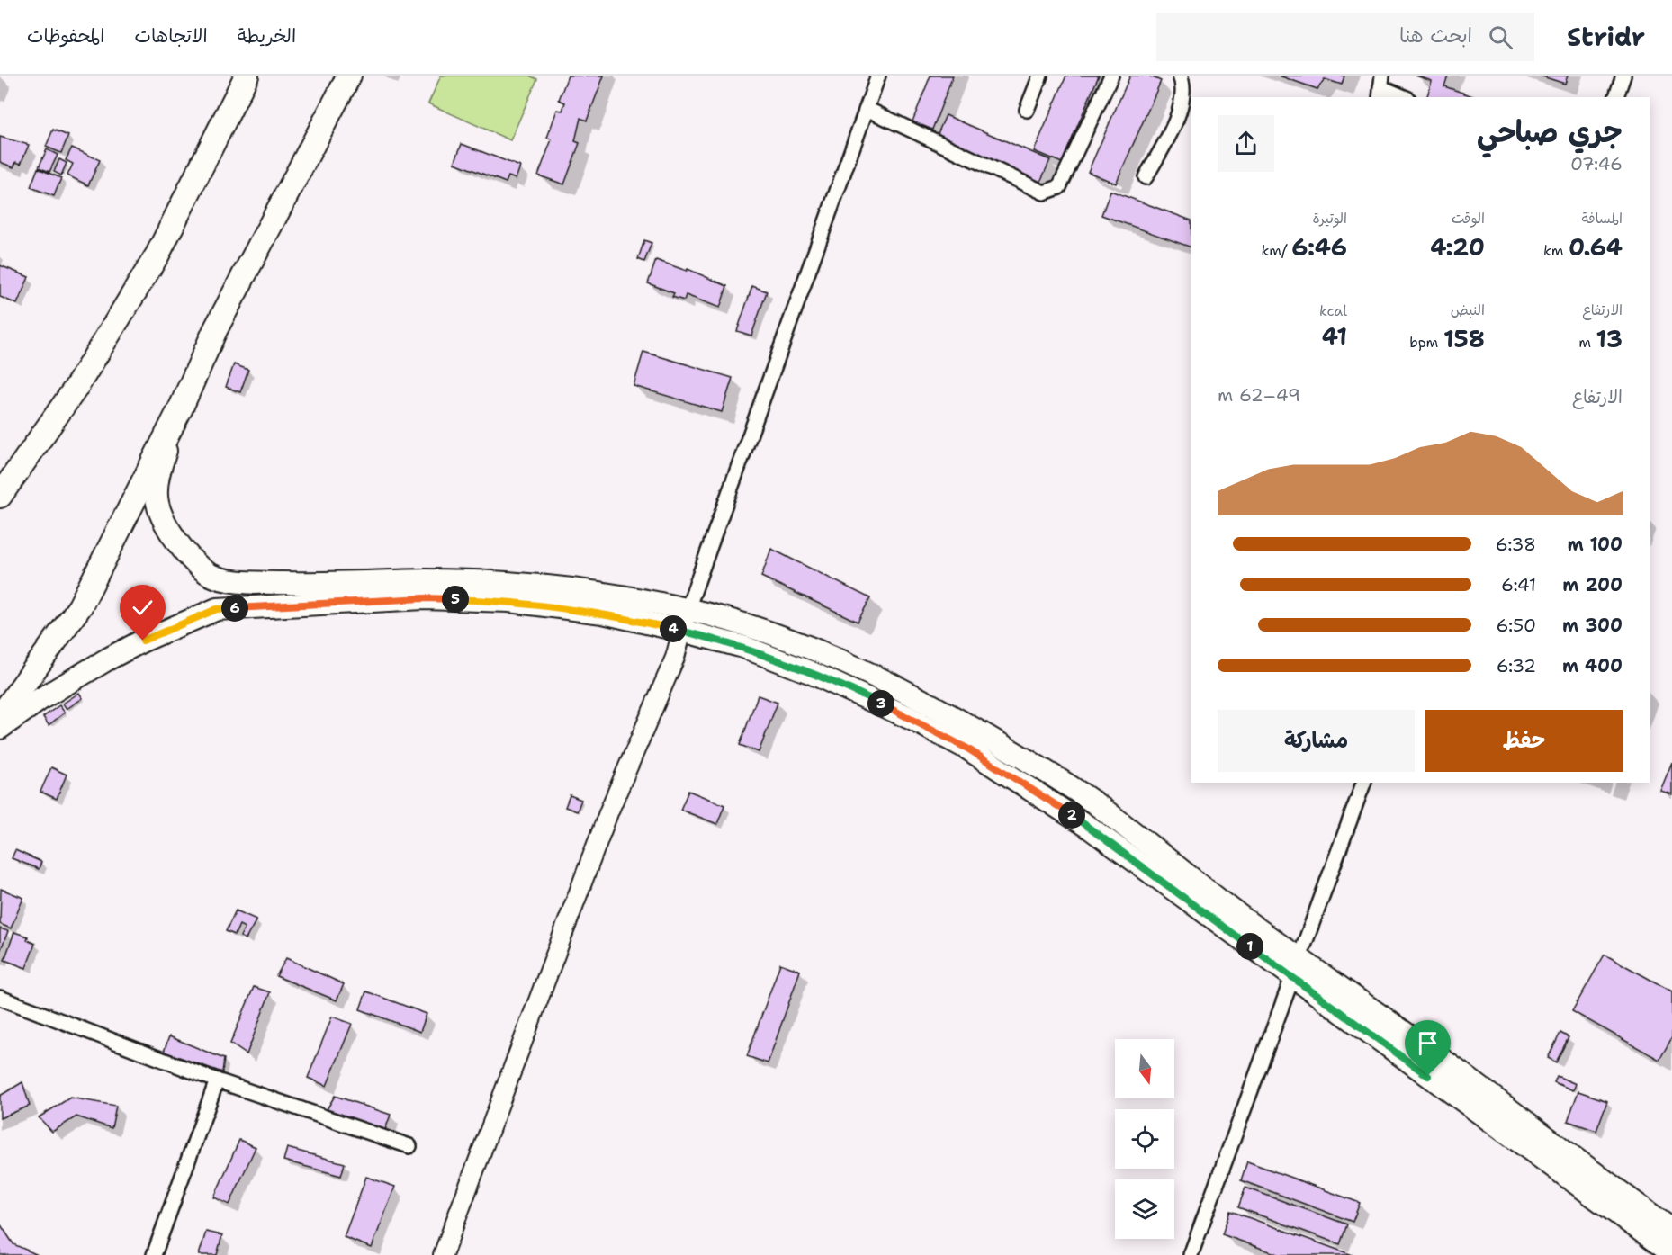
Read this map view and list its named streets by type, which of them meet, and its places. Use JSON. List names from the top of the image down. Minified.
{"north":"bottom","page":{"header":"Stridr","search":"ابحث هنا","nav":["الخريطة","الاتجاهات","المحفوظات"],"heading":["جري صباحي","07:46"],"stats":[["المسافة","0.64 km"],["الوقت","4:20"],["الوتيرة","6:46 /km"],["الارتفاع","13 m"],["النبض","158 bpm"],["kcal","41"]],"chart":["الارتفاع","49–62 m"],"list":[{"name":"100 m","note":"6:38"},{"name":"200 m","note":"6:41"},{"name":"300 m","note":"6:50"},{"name":"400 m","note":"6:32"}],"pins":["5","6","4","3","2","1"],"buttons":["حفظ","مشاركة"]}}
